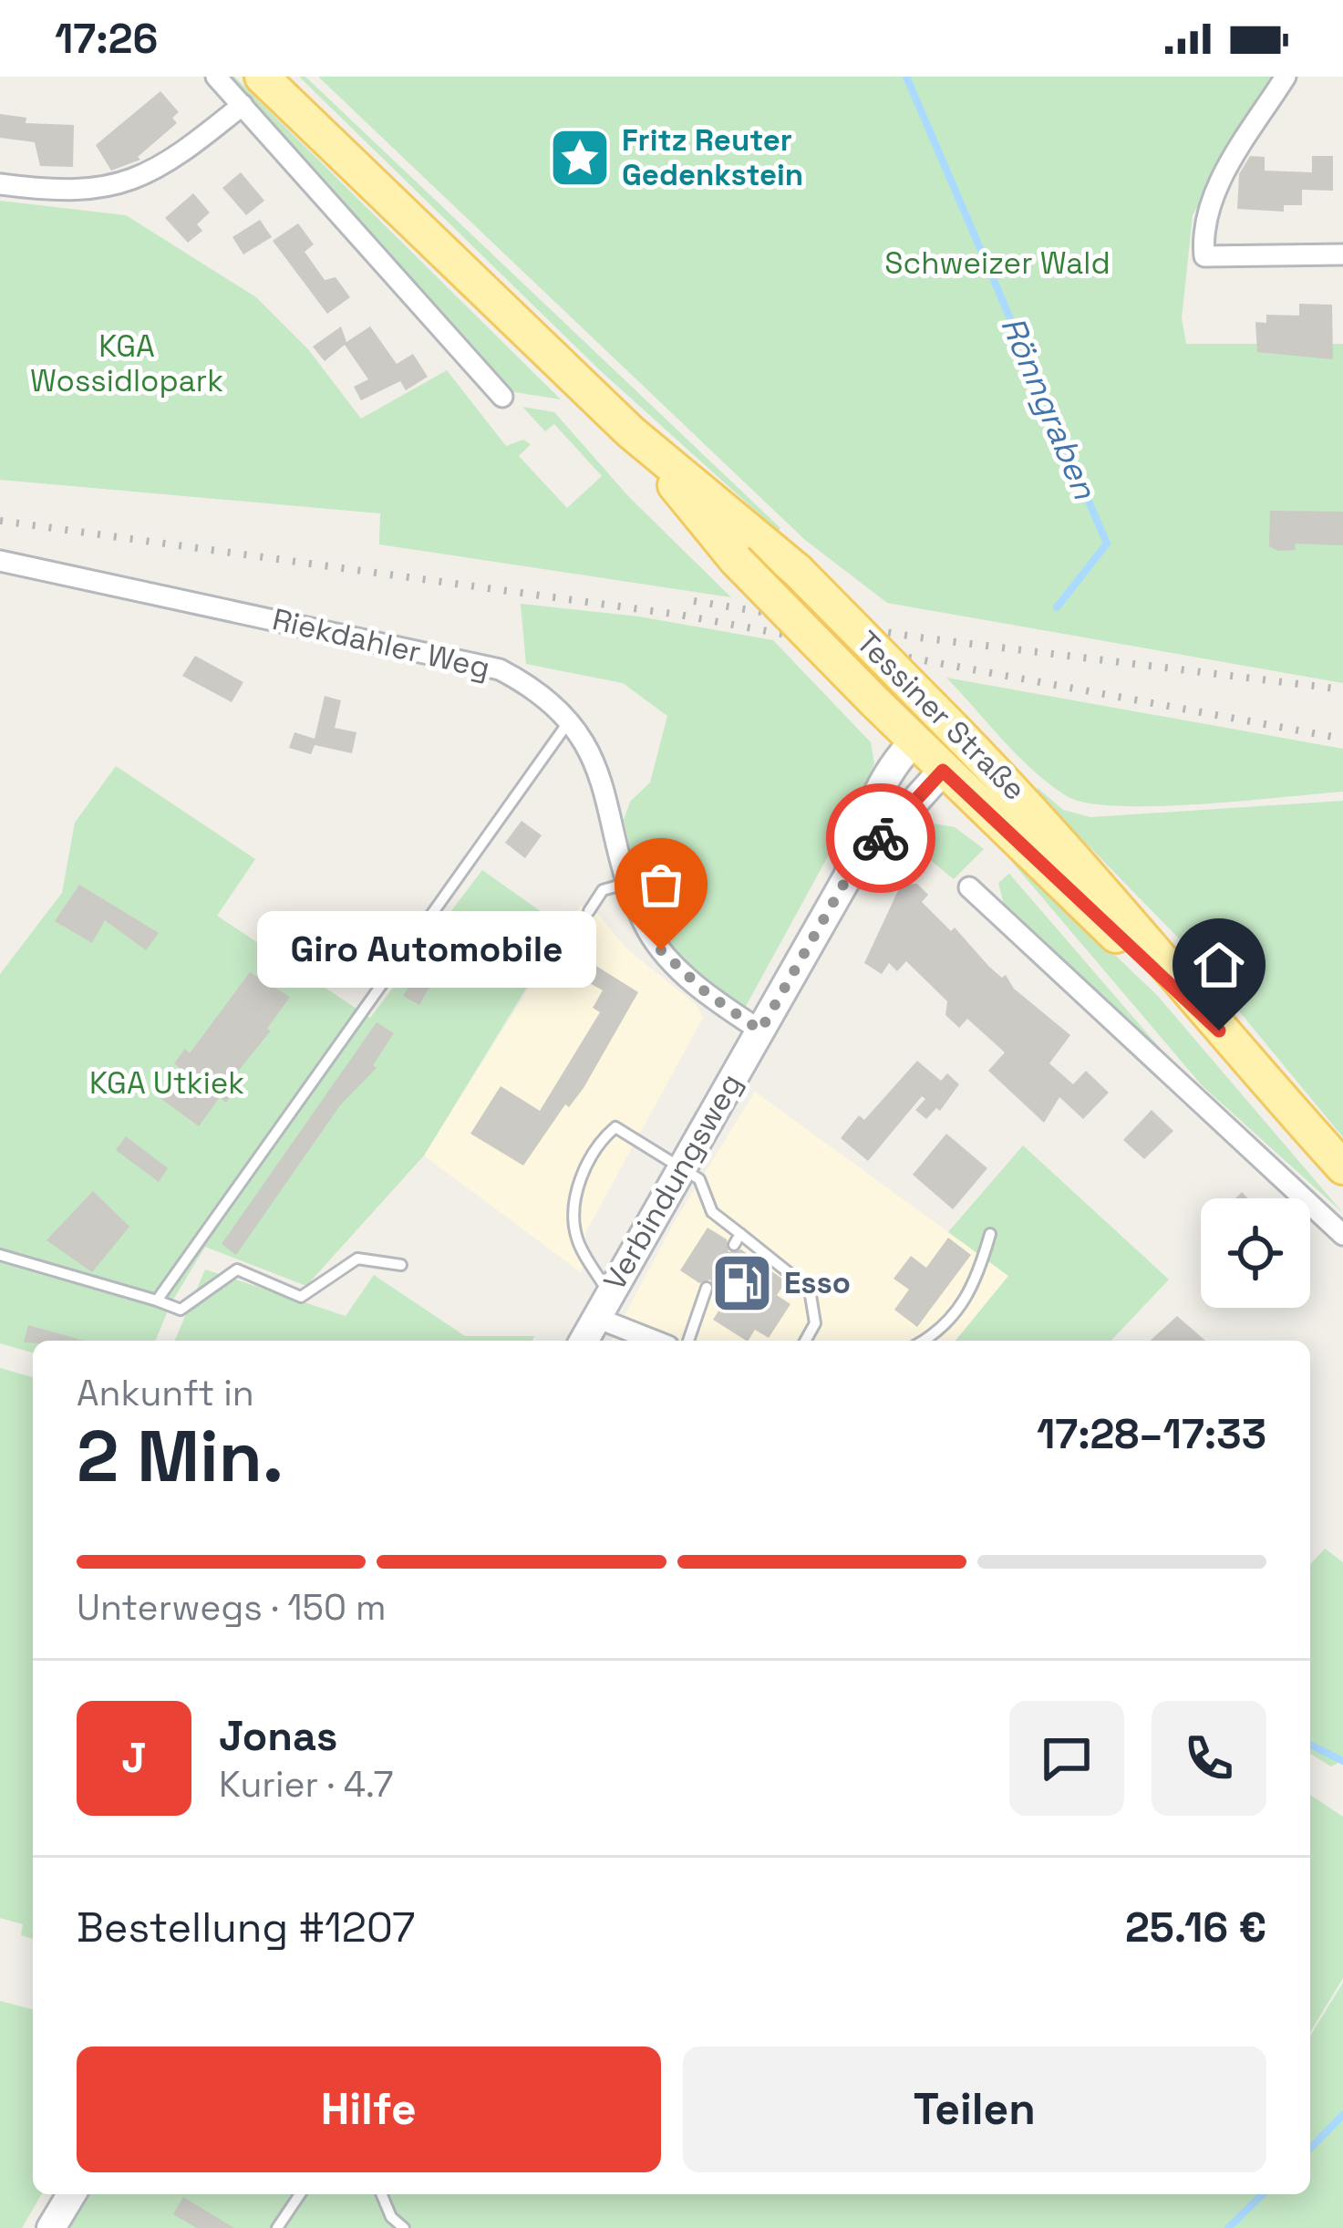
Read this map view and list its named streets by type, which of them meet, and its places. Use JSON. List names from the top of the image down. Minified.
{"streets":{"main road":["Tessiner Straße","Verbindungsweg"],"street":["Riekdahler Weg"]},"crossings":[["Riekdahler Weg","Verbindungsweg"],["Tessiner Straße","Verbindungsweg"]],"water":["Rönngraben"],"parks":["Schweizer Wald","KGA Wossidlopark","KGA Utkiek"],"places":{"place":["Fritz Reuter Gedenkstein"],"other":["Giro Automobile"],"fuel station":["Esso"]},"page":{"status":"17:26","bubble":"Giro Automobile","heading":["2 Min.","Ankunft in","17:28–17:33"],"panel":["Jonas","Kurier · 4.7","Bestellung #1207","25.16 €"],"bar":"Unterwegs · 150 m","round":"J","buttons":["Hilfe","Teilen"]}}
